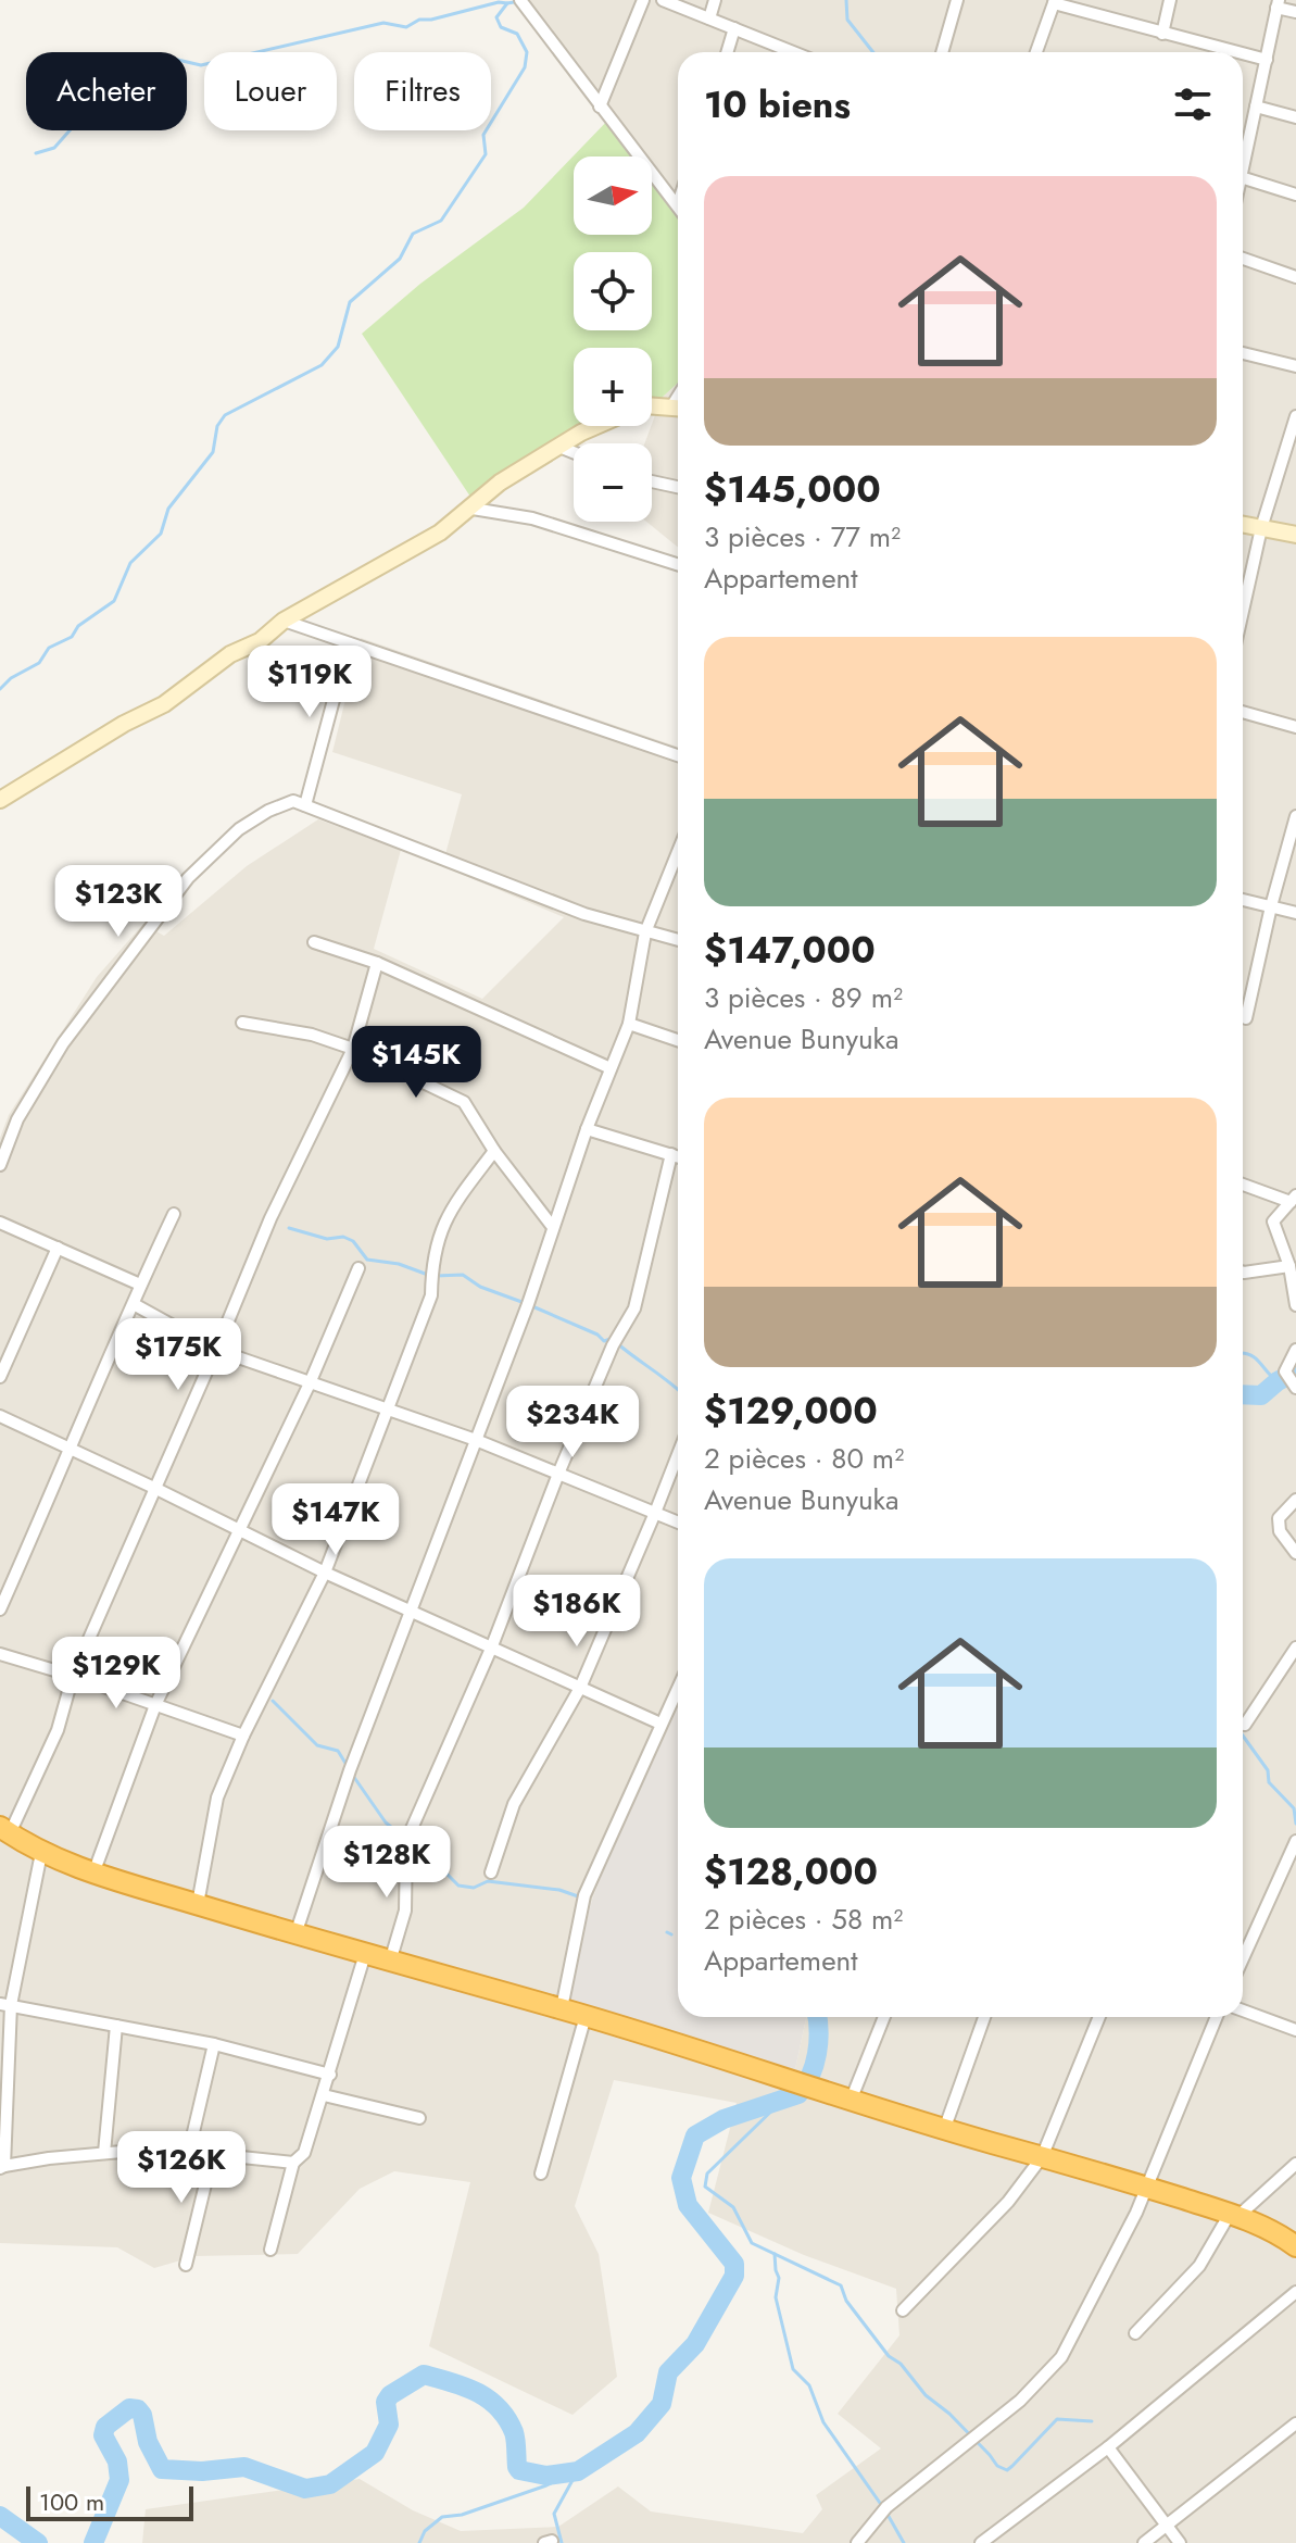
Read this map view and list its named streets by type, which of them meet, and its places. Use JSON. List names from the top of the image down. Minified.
{"scale_bar":"100 m","north":"right","page":{"chip":["Acheter","Louer","Filtres"],"heading":"10 biens","map_buttons":["+","−"],"list":[{"name":"$145,000","note":"3 pièces · 77 m² · Appartement"},{"name":"$147,000","note":"3 pièces · 89 m² · Avenue Bunyuka"},{"name":"$129,000","note":"2 pièces · 80 m² · Avenue Bunyuka"},{"name":"$128,000","note":"2 pièces · 58 m² · Appartement"}],"price":["$119K","$123K","$145K","$175K","$234K","$147K","$186K","$129K","$128K","$126K"],"scale":"100 m"}}
